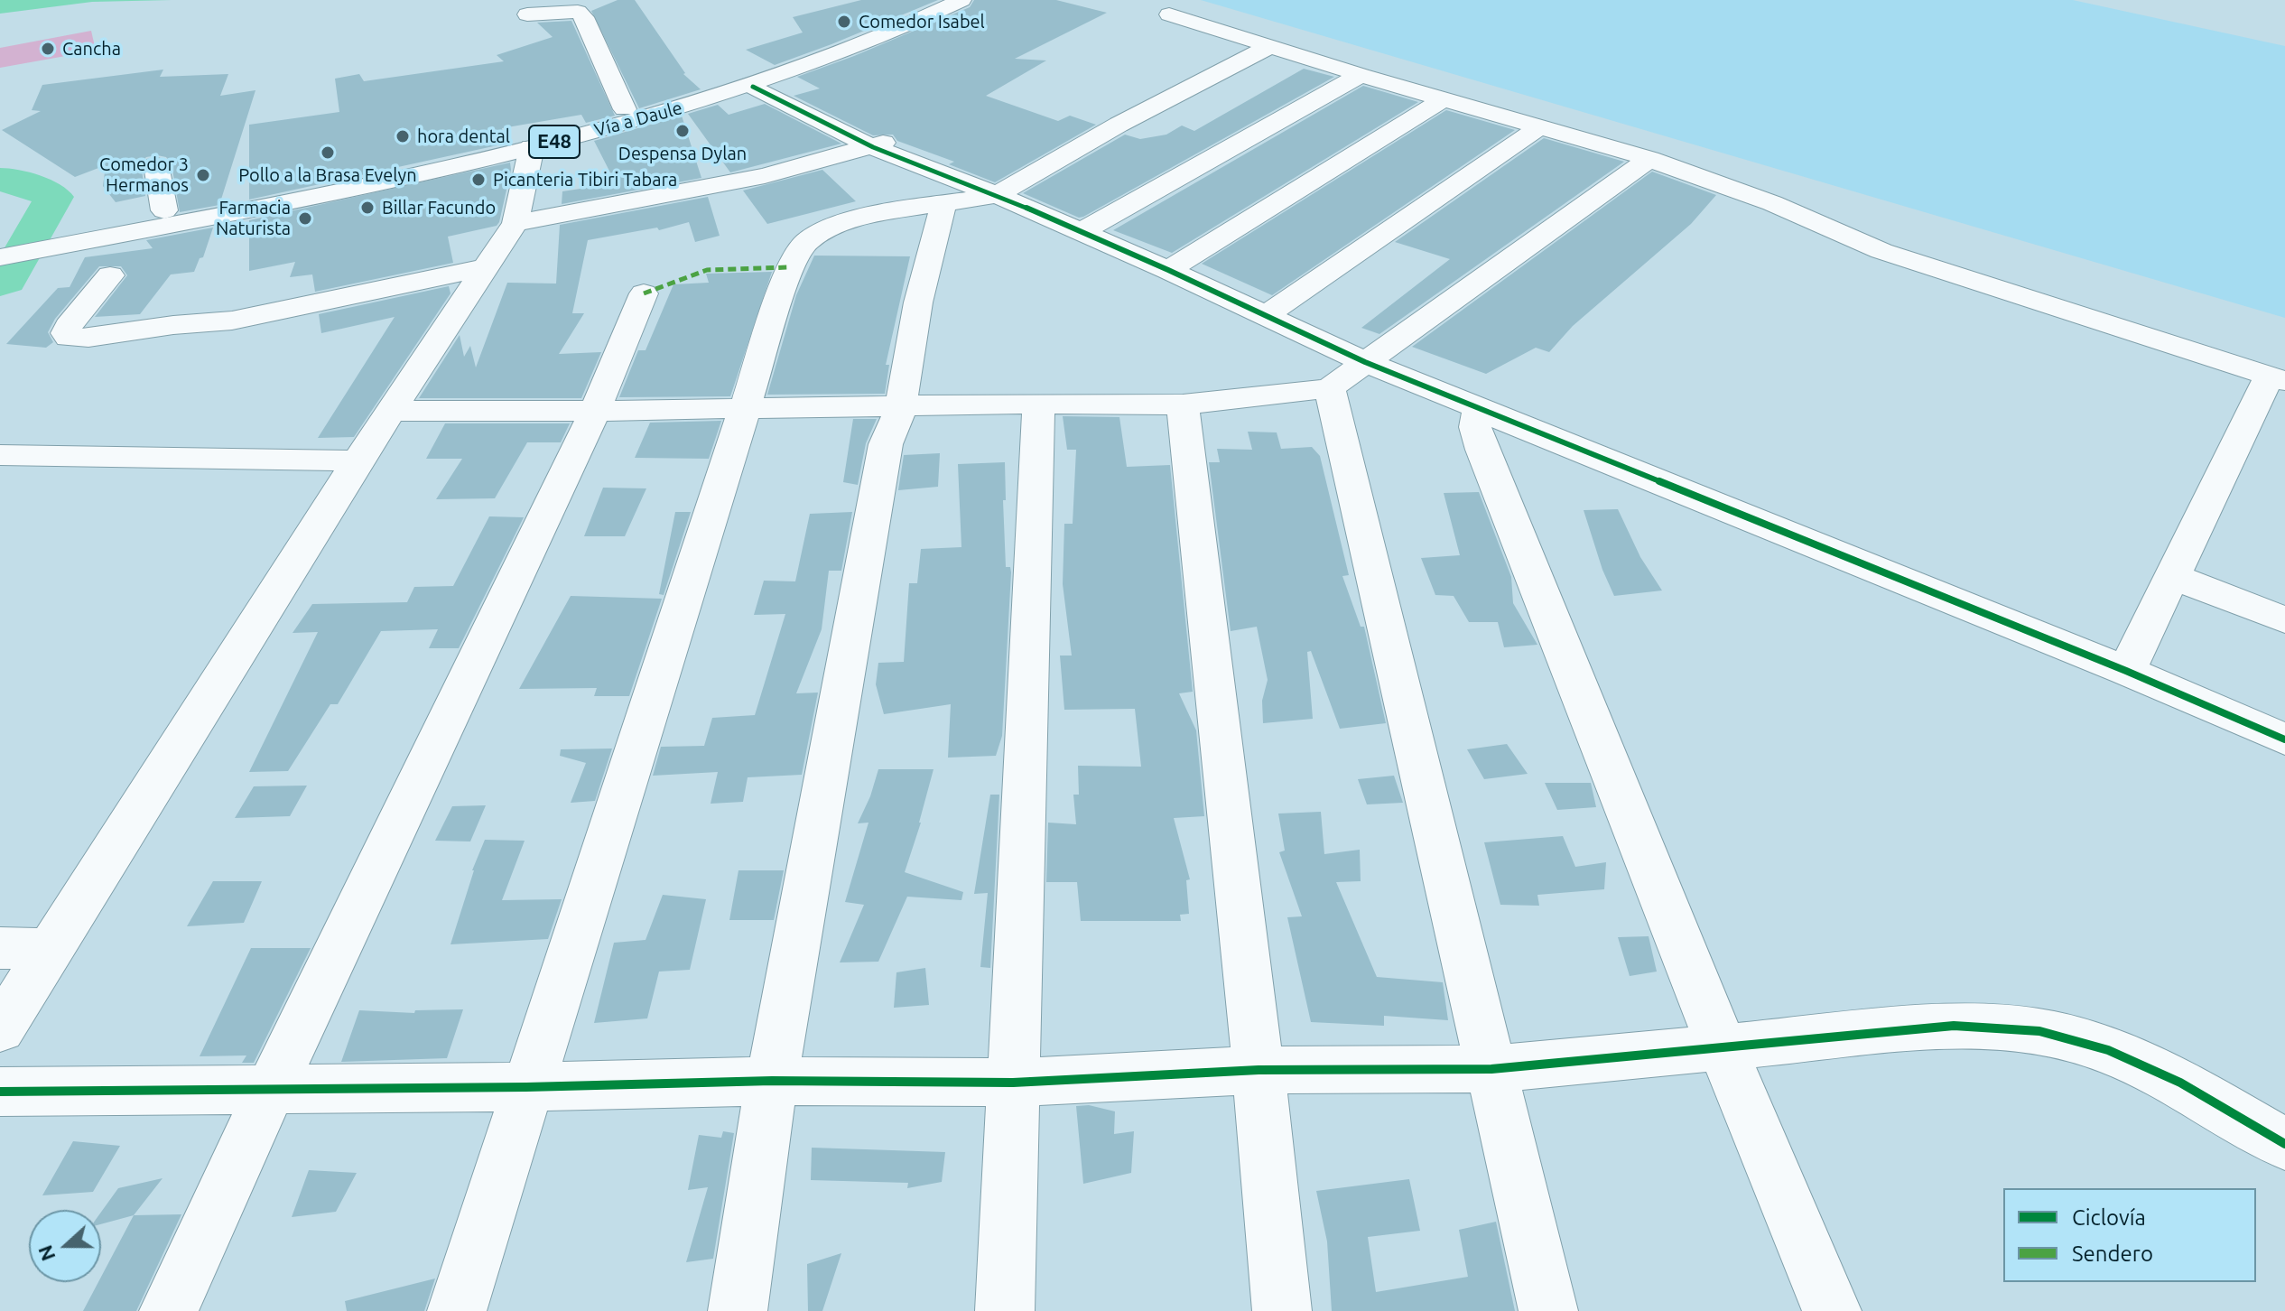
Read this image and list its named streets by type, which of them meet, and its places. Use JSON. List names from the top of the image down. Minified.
{"streets":{"main road":["Vía a Daule","E48"]},"crossings":[["Vía a Daule","E48"]],"places":["Comedor Isabel","Cancha","Despensa Dylan","hora dental","Pollo a la Brasa Evelyn","Comedor 3 Hermanos","Picanteria Tibiri Tabara","Billar Facundo","Farmacia Naturista"],"legend":["Ciclovía","Sendero"],"north":"left"}
